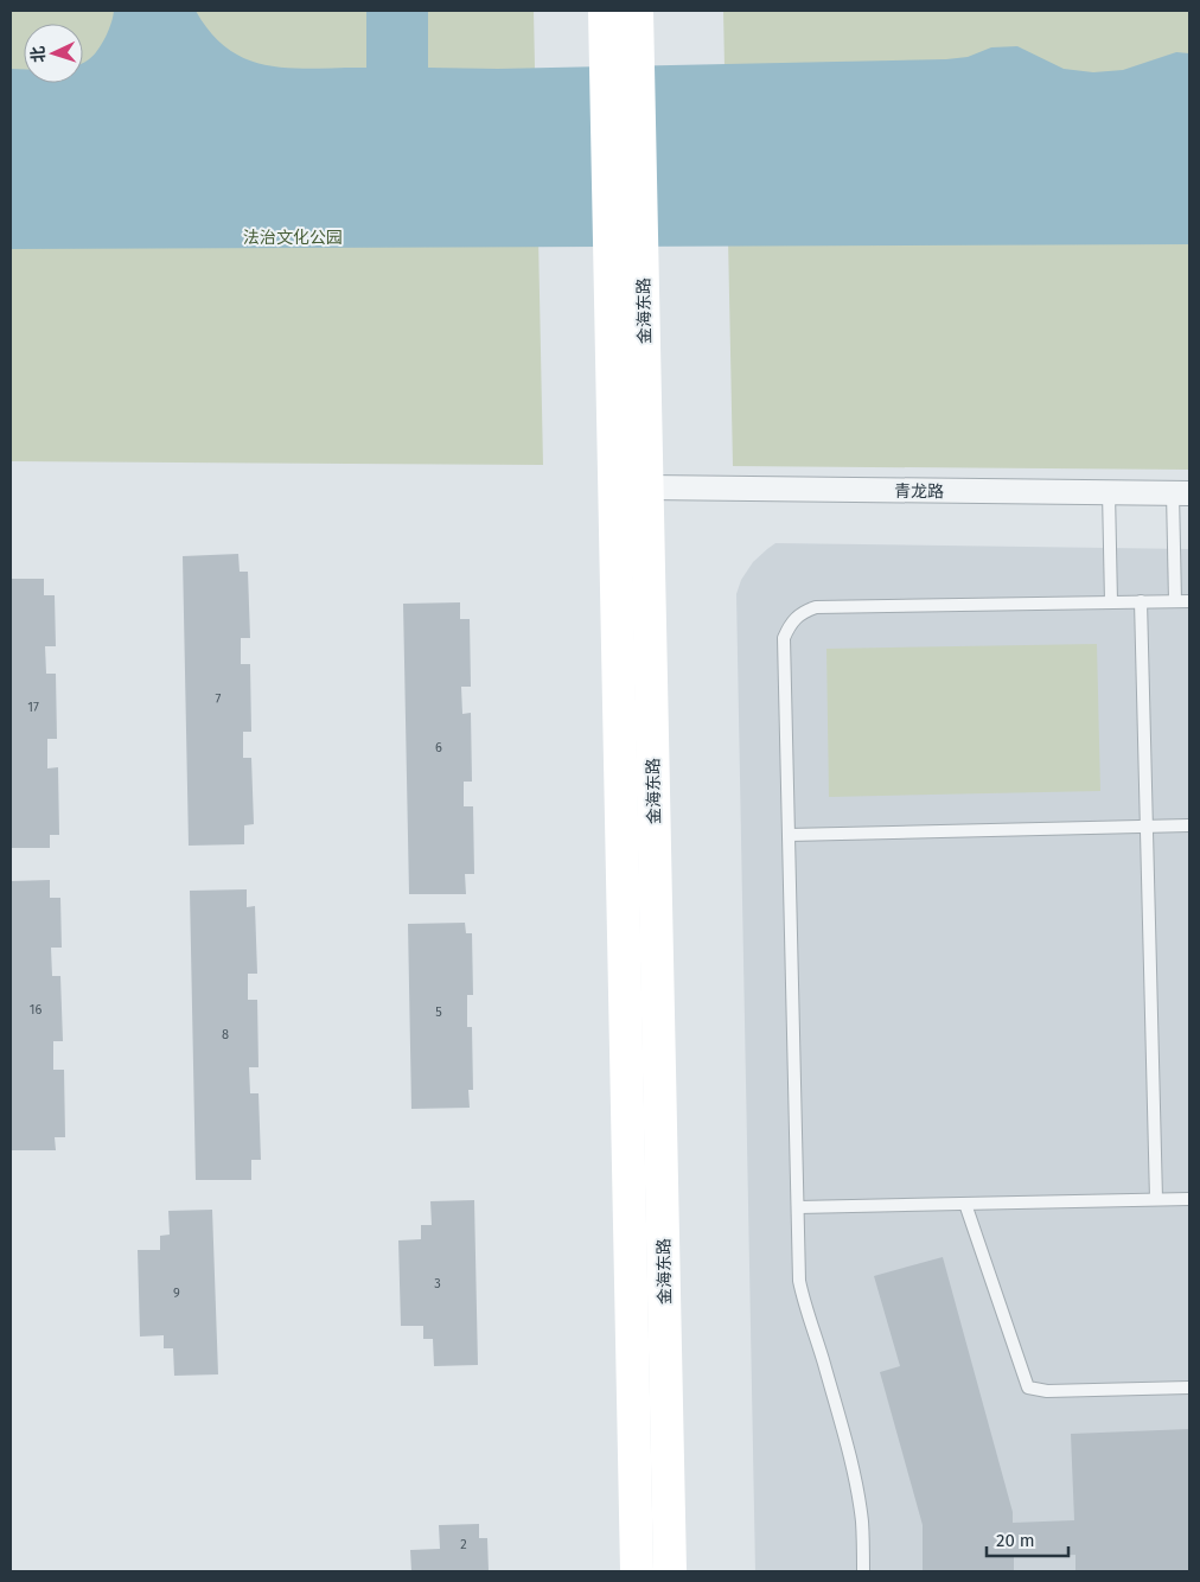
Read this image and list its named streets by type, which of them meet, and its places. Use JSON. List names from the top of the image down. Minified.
{"streets":{"main road":["金海东路"],"street":["青龙路"]},"crossings":[["金海东路","青龙路"]],"parks":["法治文化公园"],"house_numbers":["7","17","6","16","5","8","3","9","2"],"scale_bar":"20 m","north":"left"}
